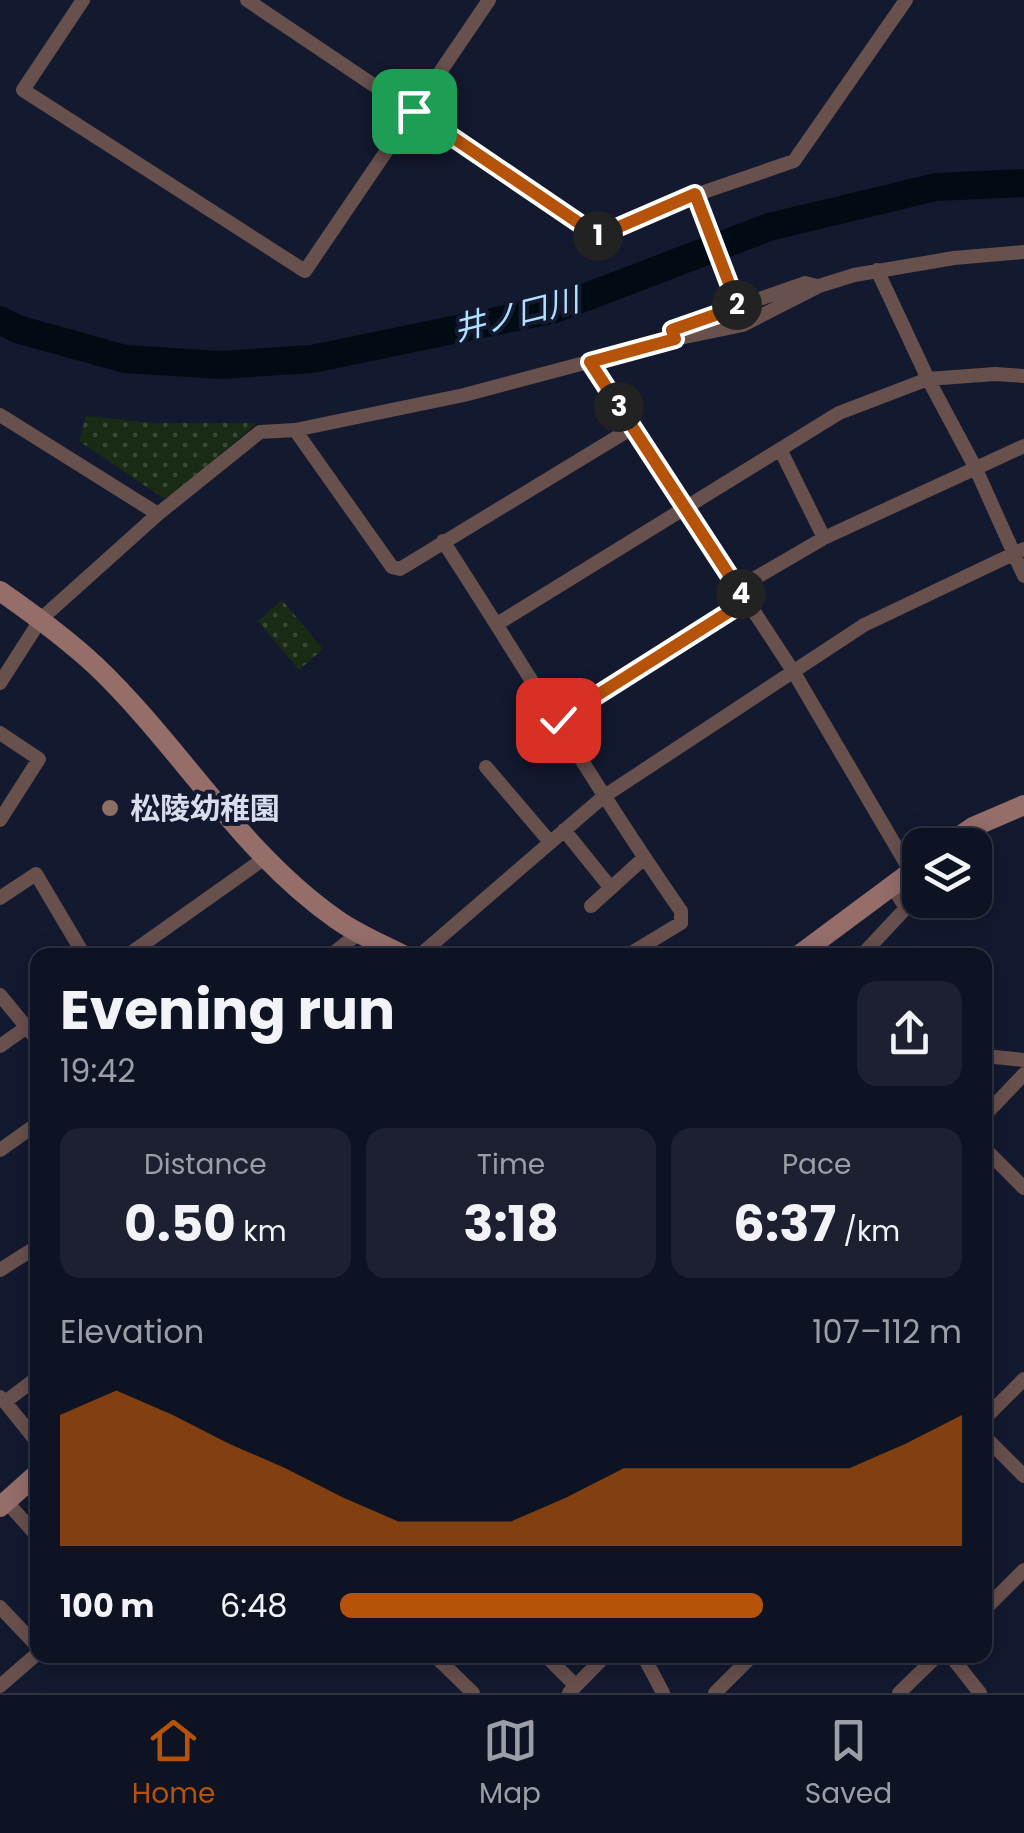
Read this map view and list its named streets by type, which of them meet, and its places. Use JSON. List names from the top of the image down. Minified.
{"water":["井ノ口川"],"places":["松陵幼稚園"],"page":{"pins":["1","2","3","4"],"heading":["Evening run","19:42"],"stats":[["Distance","0.50 km"],["Time","3:18"],["Pace","6:37 /km"]],"chart":["Elevation","107–112 m"],"list":[{"name":"100 m","note":"6:48"}],"tabs":["Home","Map","Saved"]}}
